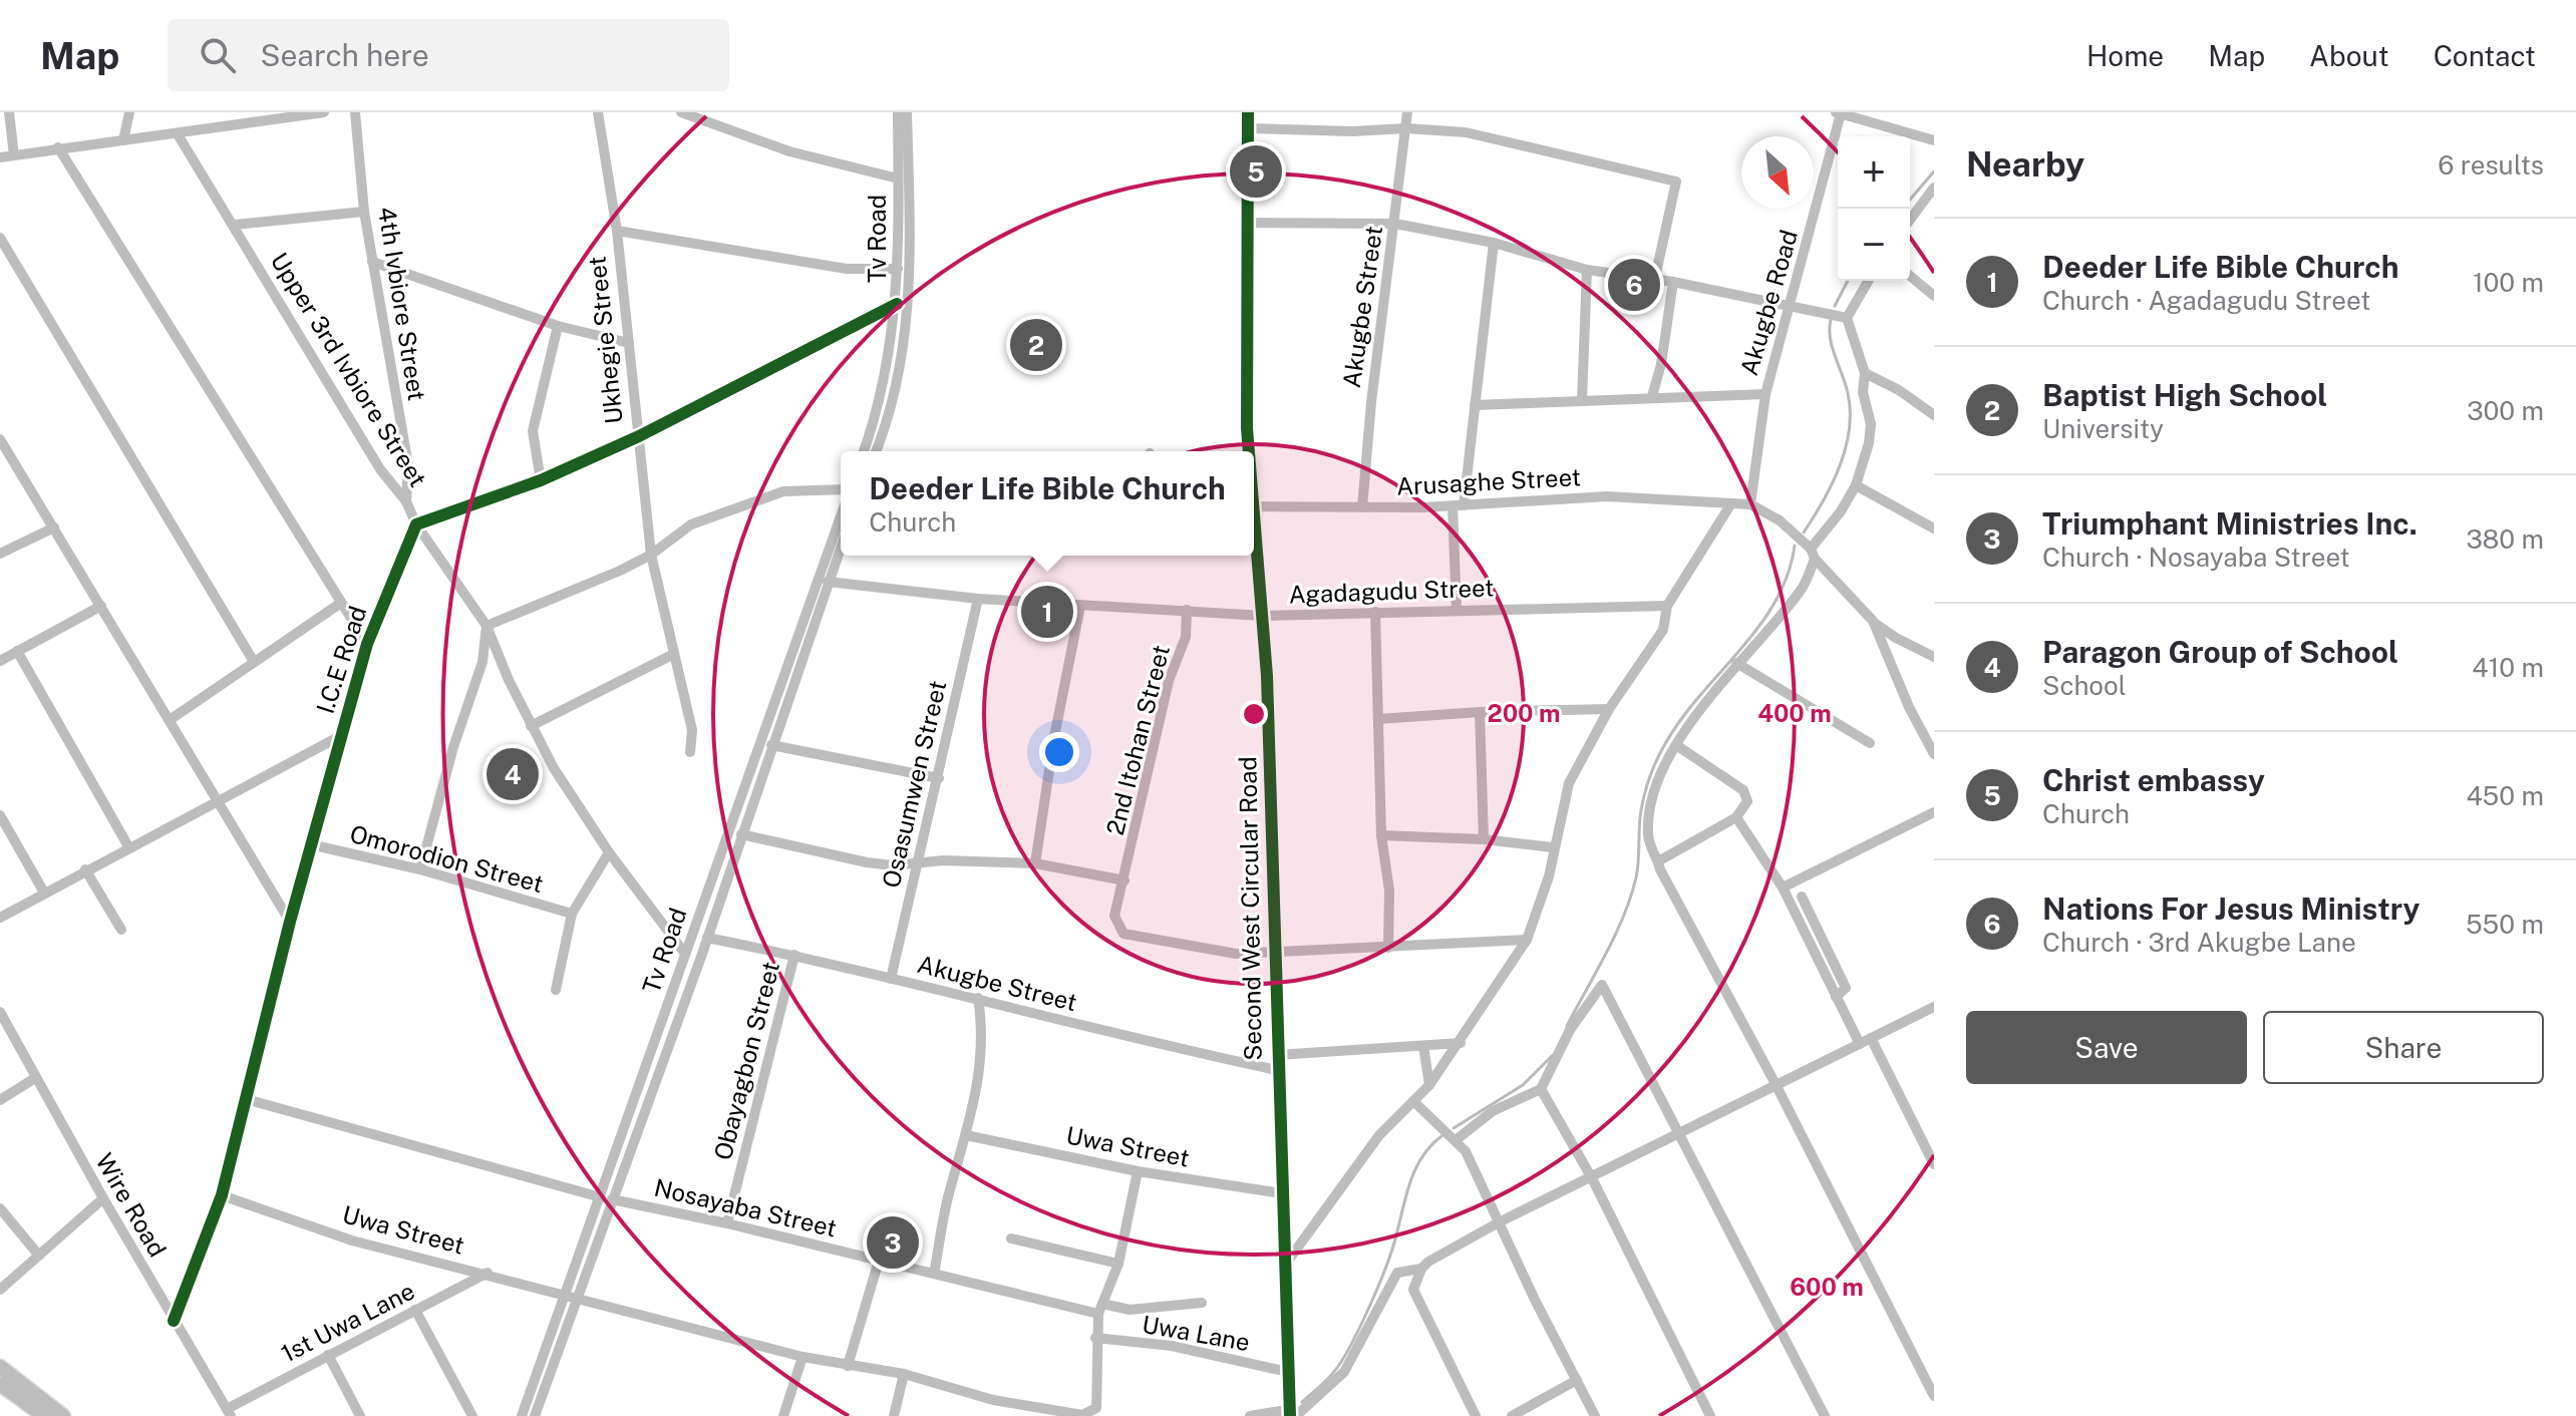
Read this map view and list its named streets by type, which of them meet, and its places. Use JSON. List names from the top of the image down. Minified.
{"streets":{"street":["Tv Road","Akugbe Road","4th Ivbiore Street","Akugbe Street","Ukhegie Street","Upper 3rd Ivbiore Street","Arusaghe Street","Agadagudu Street","I.C.E Road","2nd Itohan Street","Osasumwen Street","Omorodion Street","Second West Circular Road","Obayagbon Street","Uwa Street","Wire Road","Nosayaba Street","1st Uwa Lane","Uwa Lane"]},"crossings":[["Tv Road","Akugbe Street"],["Tv Road","Upper 3rd Ivbiore Street"],["Tv Road","Agadagudu Street"],["Tv Road","Uwa Street"],["Tv Road","Nosayaba Street"],["Akugbe Road","Arusaghe Street"],["4th Ivbiore Street","Upper 3rd Ivbiore Street"],["Akugbe Street","Arusaghe Street"],["Akugbe Street","Osasumwen Street"],["Akugbe Street","Second West Circular Road"],["Akugbe Street","Obayagbon Street"],["Upper 3rd Ivbiore Street","I.C.E Road"],["Agadagudu Street","2nd Itohan Street"],["Agadagudu Street","Osasumwen Street"],["Agadagudu Street","Second West Circular Road"],["I.C.E Road","Omorodion Street"],["I.C.E Road","Uwa Street"],["I.C.E Road","Wire Road"],["I.C.E Road","Nosayaba Street"],["2nd Itohan Street","Second West Circular Road"],["Second West Circular Road","Uwa Street"],["Second West Circular Road","Uwa Lane"],["Obayagbon Street","Nosayaba Street"],["Uwa Street","1st Uwa Lane"],["Uwa Street","Uwa Lane"],["Wire Road","1st Uwa Lane"]],"north":"bottom right","page":{"header":"Map","search":"Search here","nav":["Home","Map","About","Contact"],"heading":["Nearby","6 results"],"map_buttons":["+","−"],"pins":["5","6","2","1","4","3"],"list":[{"mark":"1","name":"Deeder Life Bible Church","note":"Church · Agadagudu Street","value":"100 m"},{"mark":"2","name":"Baptist High School","note":"University","value":"300 m"},{"mark":"3","name":"Triumphant Ministries Inc.","note":"Church · Nosayaba Street","value":"380 m"},{"mark":"4","name":"Paragon Group of School","note":"School","value":"410 m"},{"mark":"5","name":"Christ embassy","note":"Church","value":"450 m"},{"mark":"6","name":"Nations For Jesus Ministry","note":"Church · 3rd Akugbe Lane","value":"550 m"}],"popup":["Deeder Life Bible Church","Church"],"buttons":["Save","Share"]},"rings":["200 m","400 m","600 m"]}
